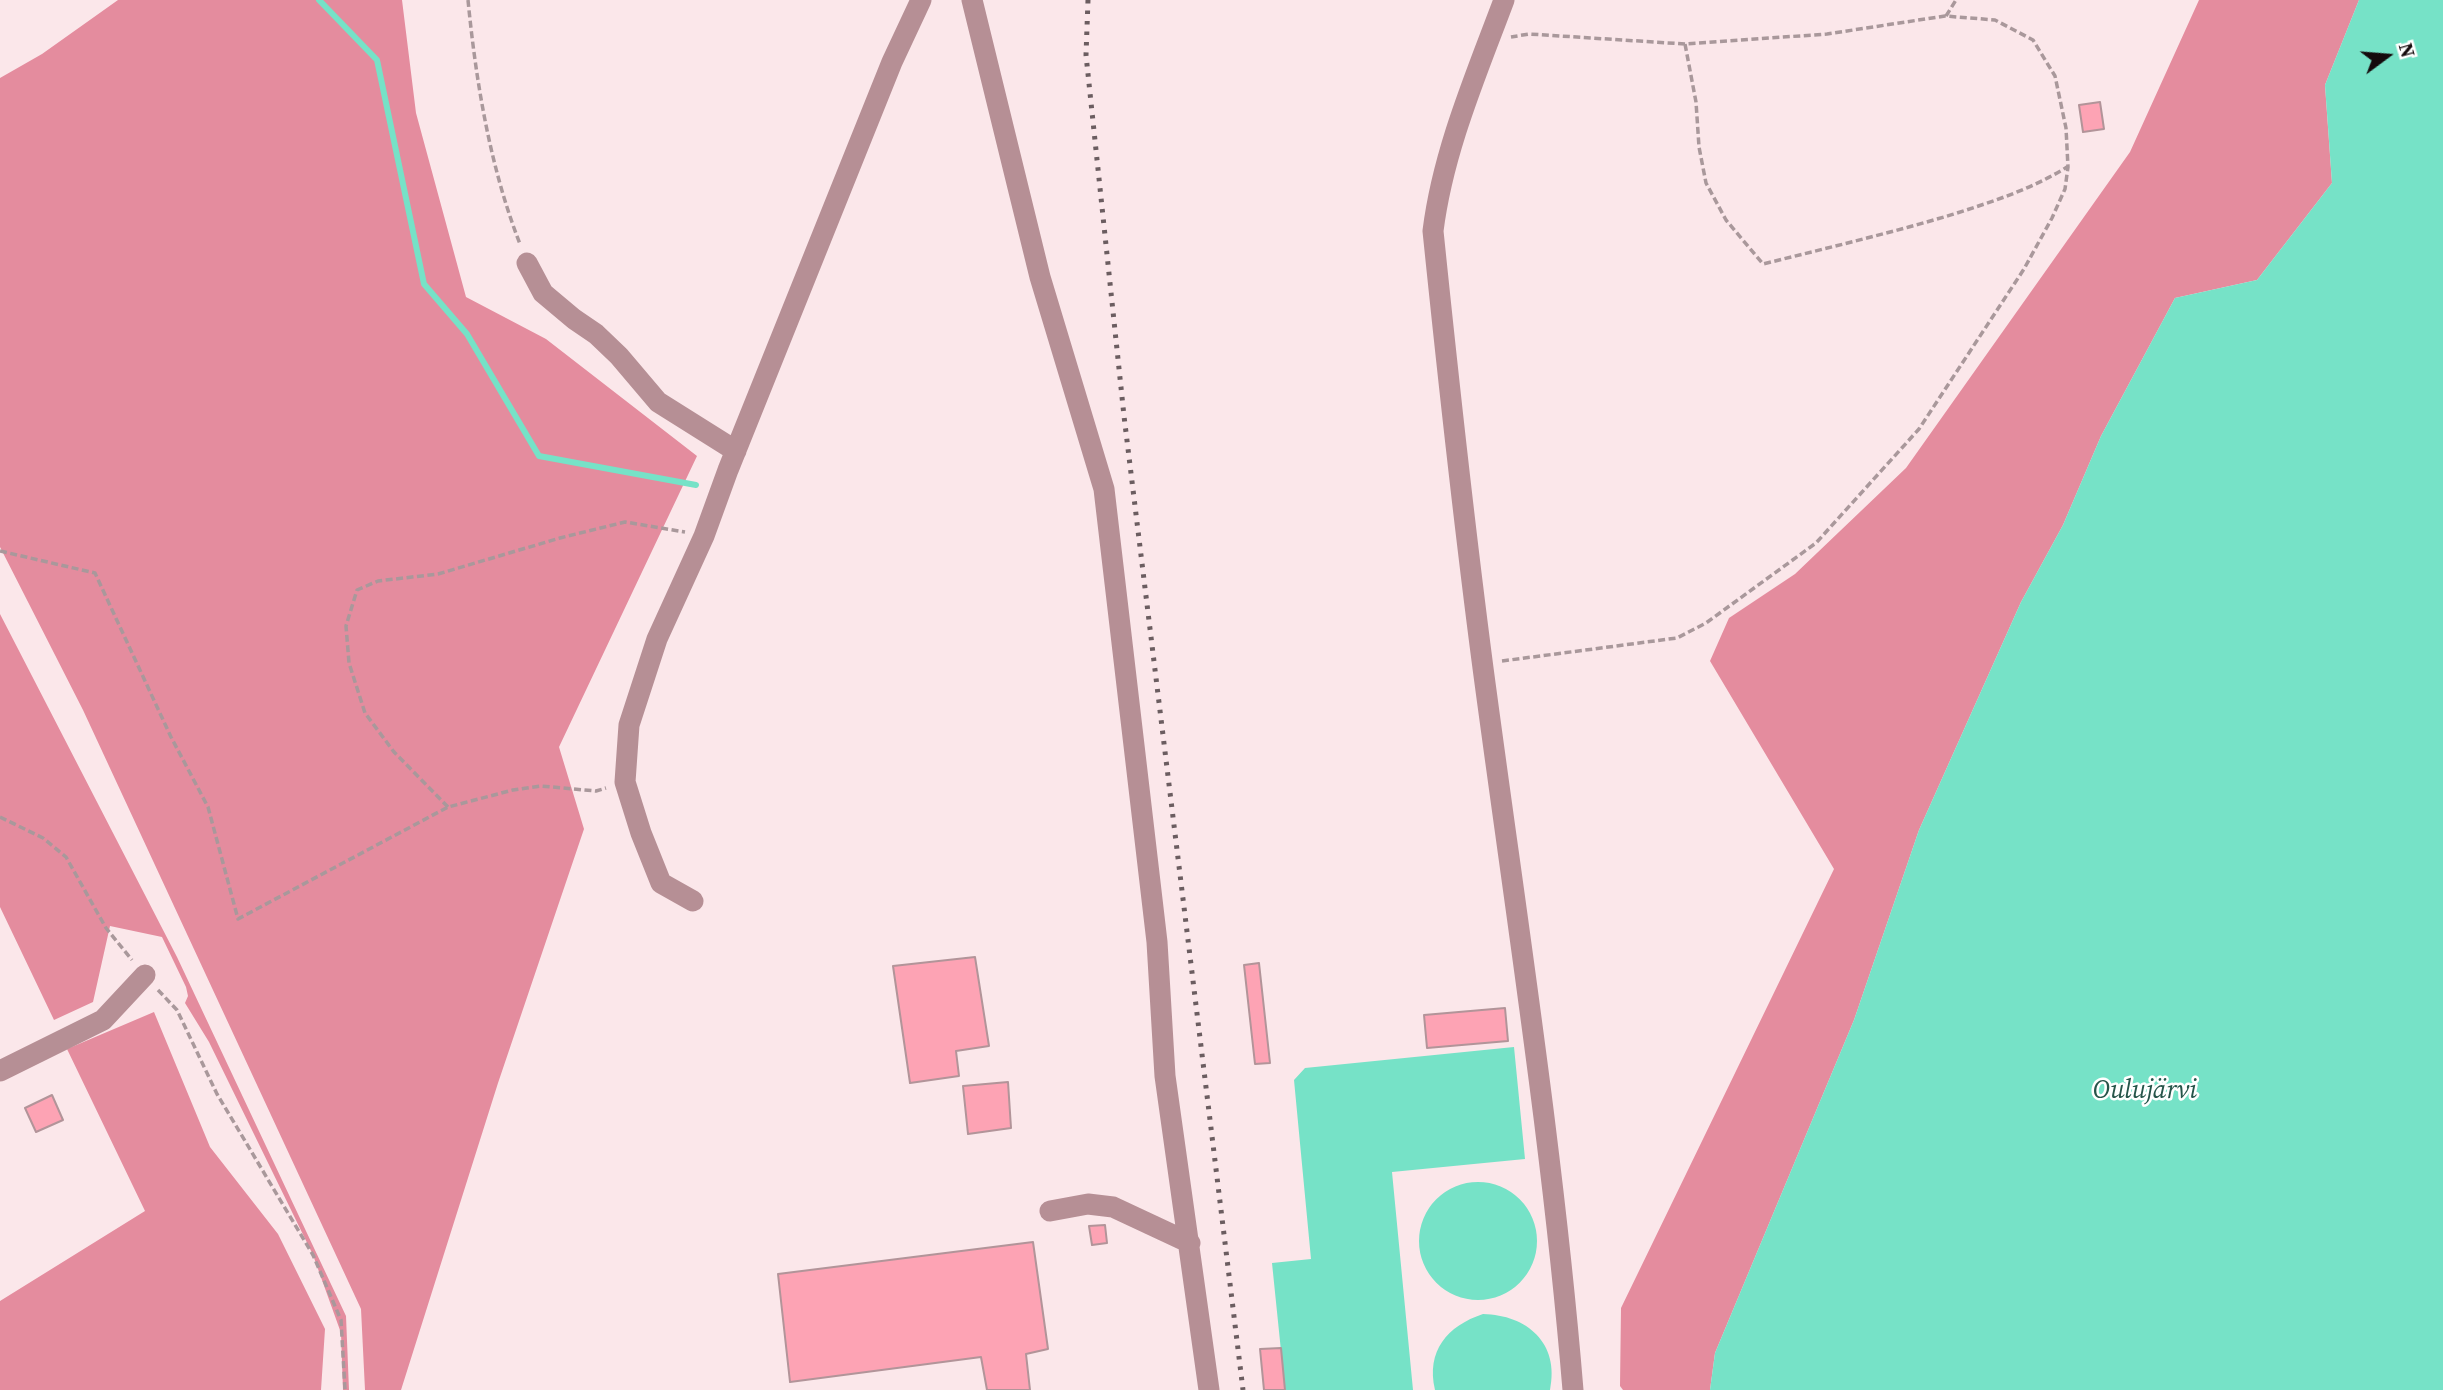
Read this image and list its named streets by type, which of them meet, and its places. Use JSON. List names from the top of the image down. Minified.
{"water":["Oulujärvi"],"north":"right"}
